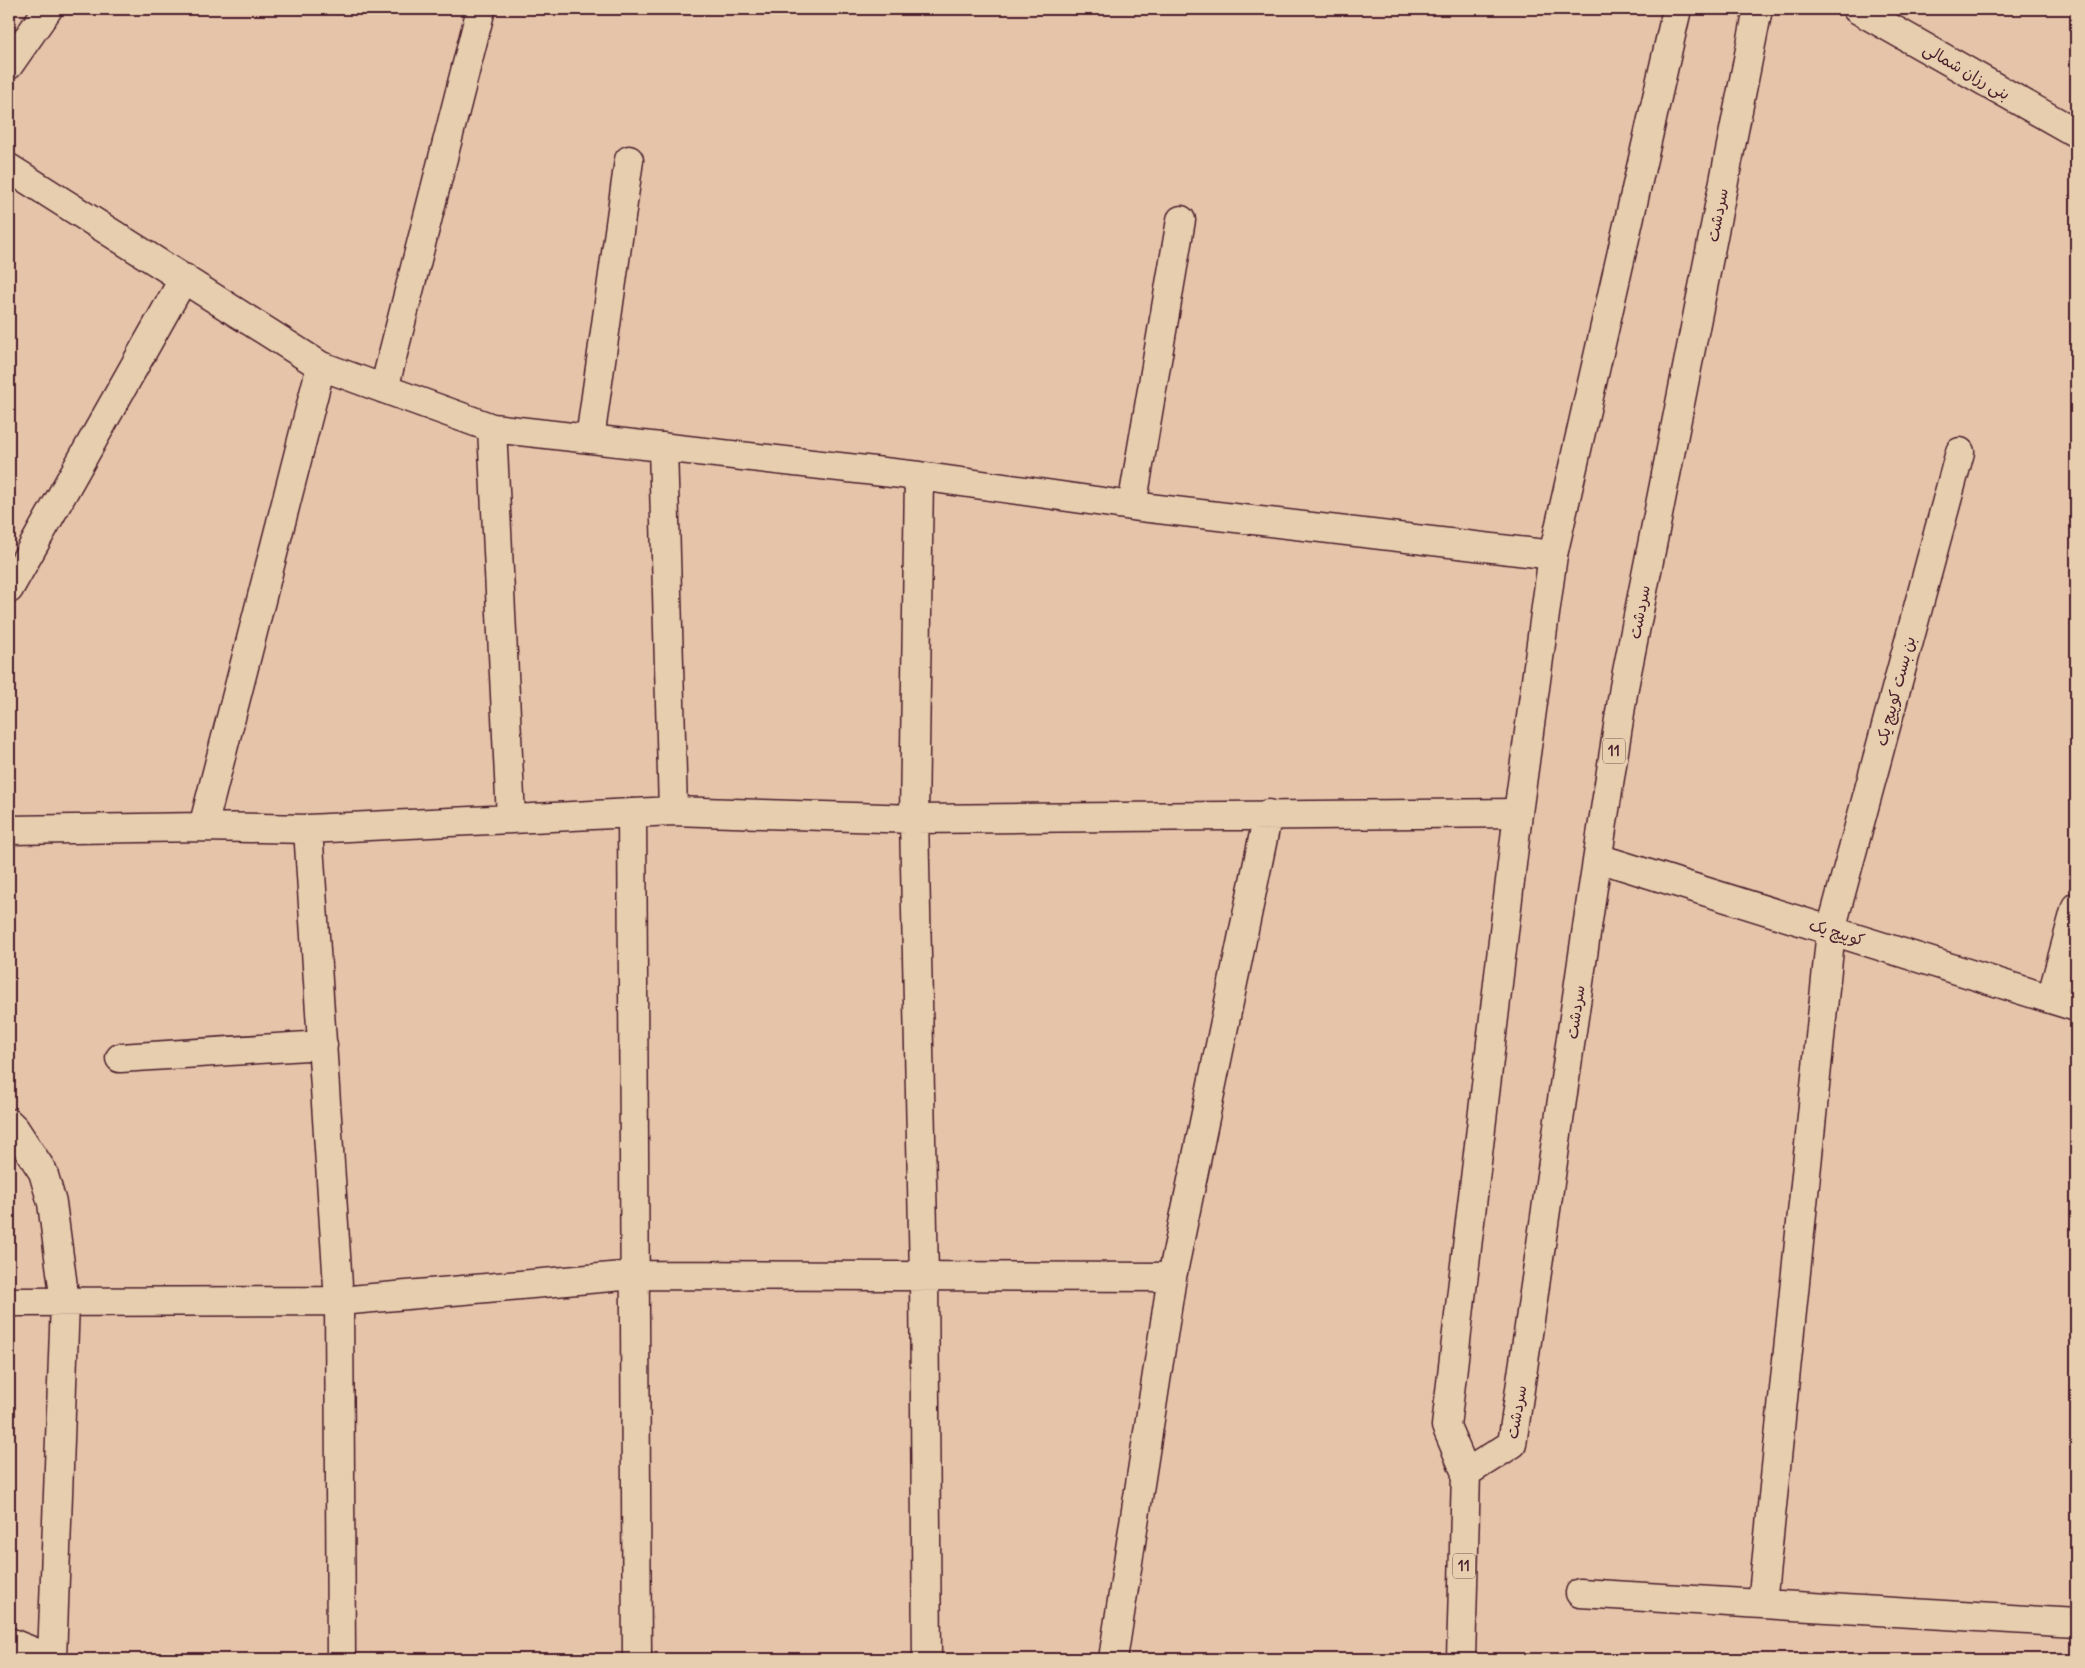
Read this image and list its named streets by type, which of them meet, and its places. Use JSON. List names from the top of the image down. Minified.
{"streets":{"street":["بنی رزان شمالی","سردشت","بن بست کوپیچ یک","11","کوپیچ یک"]},"crossings":[["سردشت","11"],["سردشت","کوپیچ یک"],["بن بست کوپیچ یک","کوپیچ یک"]]}
